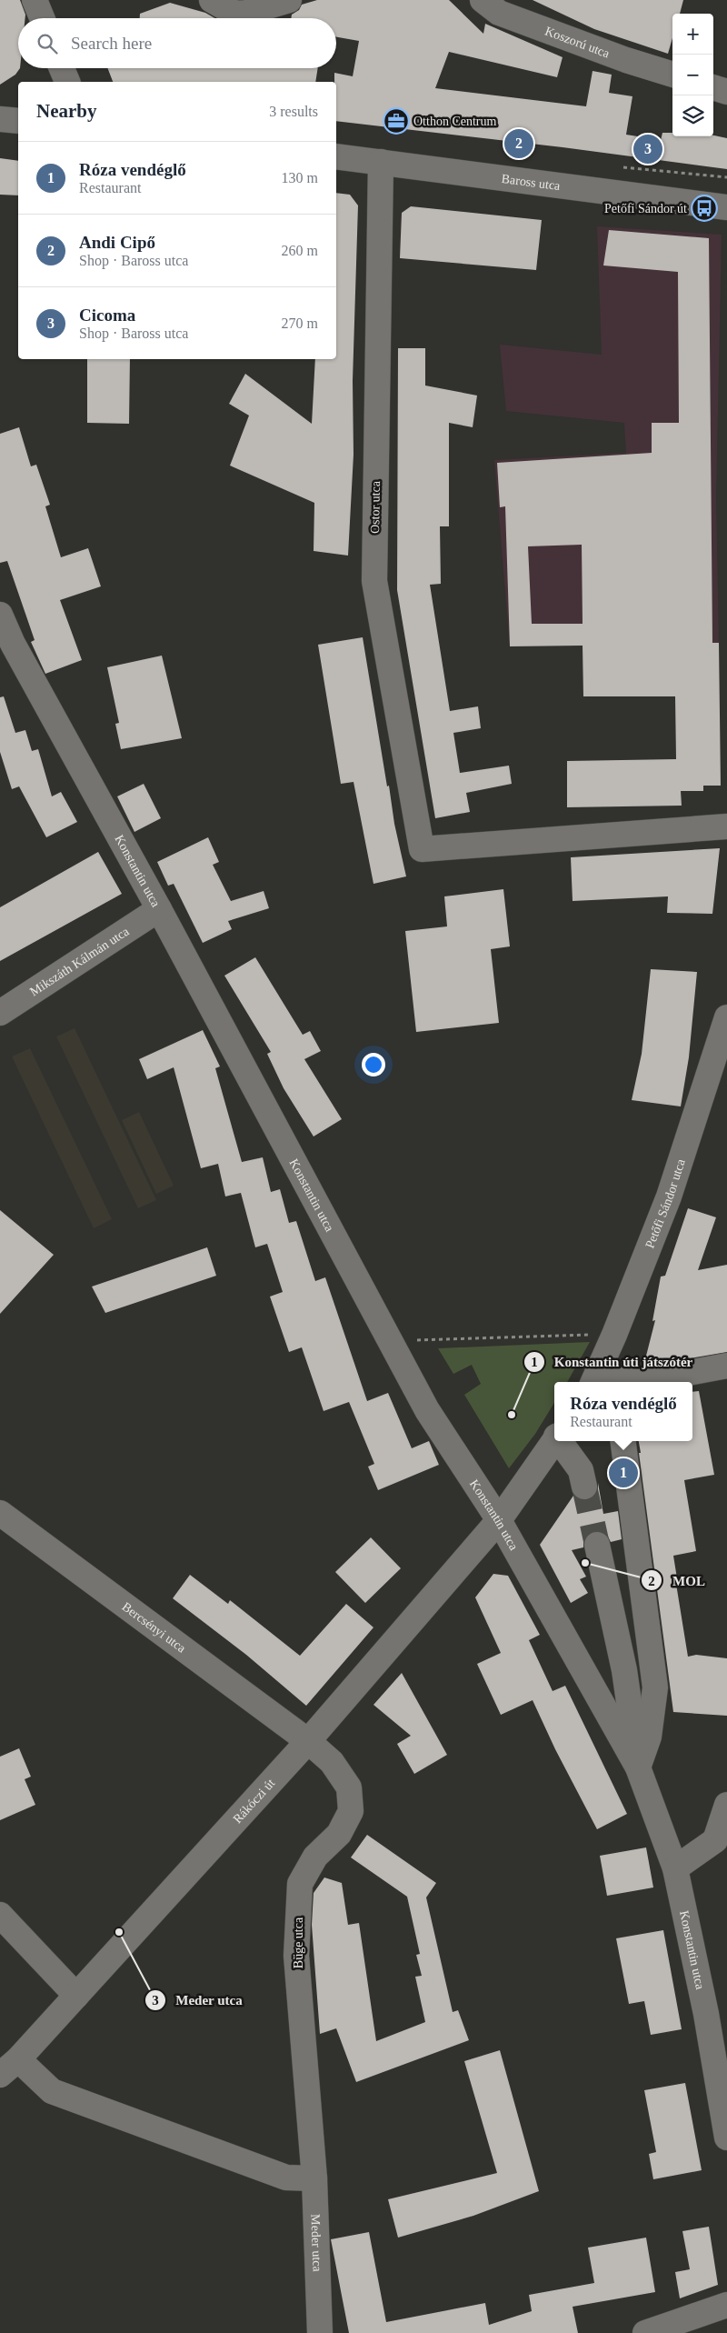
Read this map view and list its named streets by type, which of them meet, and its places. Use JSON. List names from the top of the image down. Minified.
{"streets":{"street":["Koszorú utca","Baross utca","Ostor utca","Konstantin utca","Mikszáth Kálmán utca","Petőfi Sándor utca","Bercsényi utca","Rákóczi út","Büge utca","Meder utca"]},"crossings":[["Baross utca","Ostor utca"],["Konstantin utca","Mikszáth Kálmán utca"],["Konstantin utca","Rákóczi út"],["Bercsényi utca","Rákóczi út"],["Bercsényi utca","Büge utca"],["Rákóczi út","Büge utca"],["Büge utca","Meder utca"]],"places":{"office":["Otthon Centrum"],"bus stop":["Petőfi Sándor út"],"other":["Konstantin úti játszótér","MOL","Meder utca"]},"page":{"map_buttons":["+","−"],"search":"Search here","heading":["Nearby","3 results"],"pins":["2","3","1"],"list":[{"mark":"1","name":"Róza vendéglő","note":"Restaurant","value":"130 m"},{"mark":"2","name":"Andi Cipő","note":"Shop · Baross utca","value":"260 m"},{"mark":"3","name":"Cicoma","note":"Shop · Baross utca","value":"270 m"}],"popup":["Róza vendéglő","Restaurant"]}}
